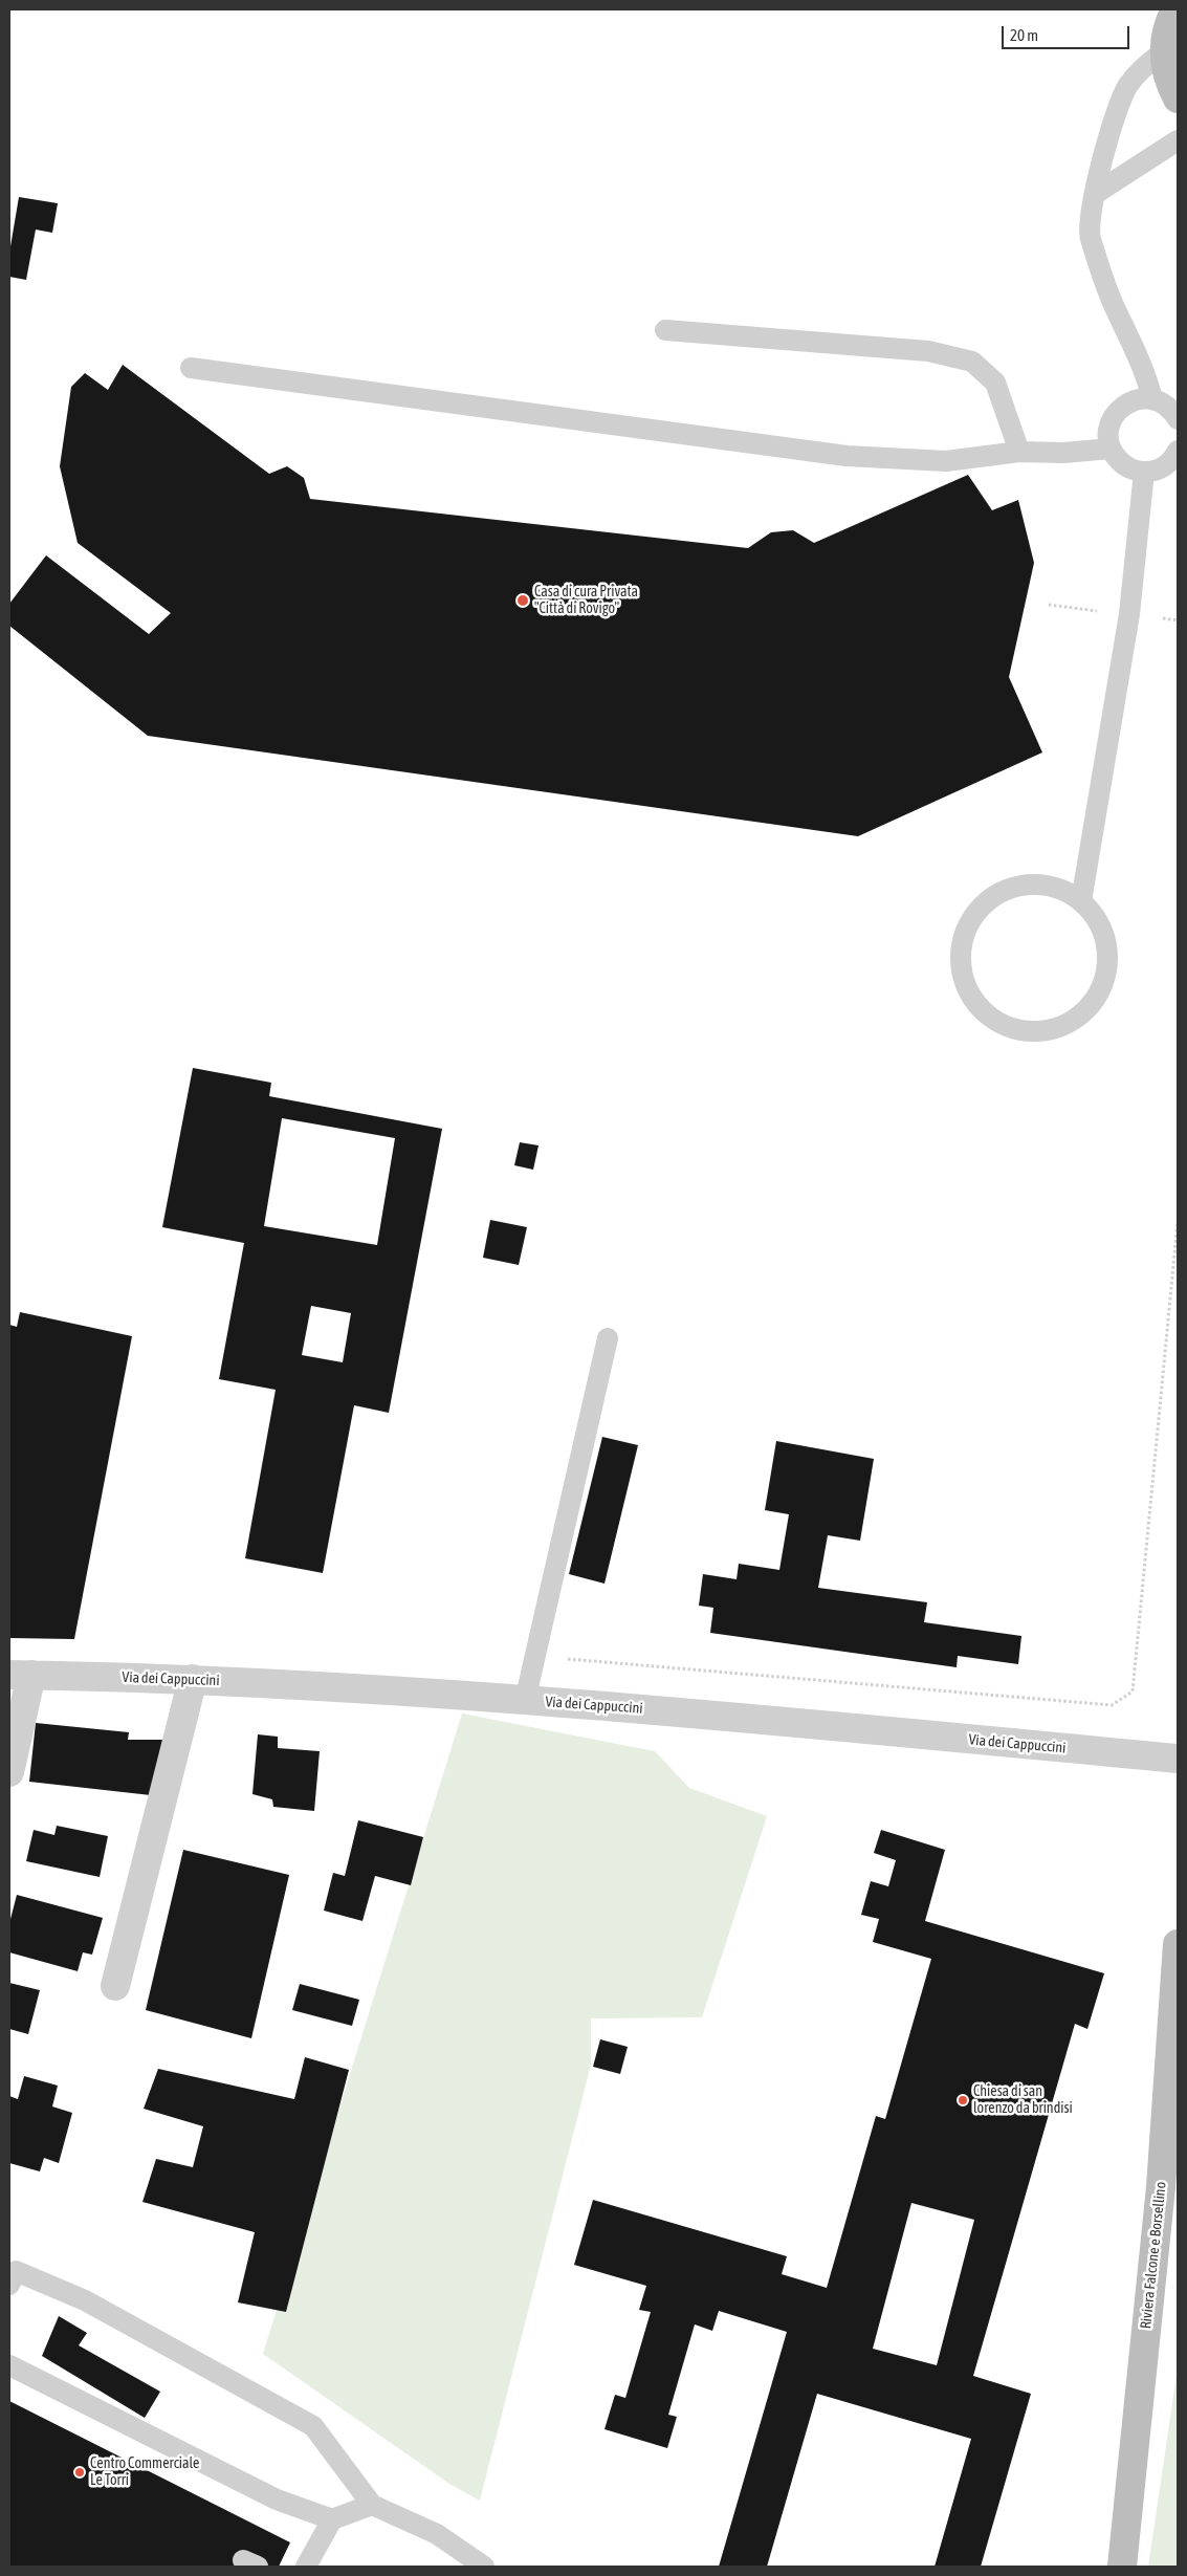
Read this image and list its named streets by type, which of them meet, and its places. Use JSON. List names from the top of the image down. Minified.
{"streets":{"main road":["Riviera Falcone e Borsellino"],"street":["Via dei Cappuccini"]},"places":["Casa di cura Privata \"Città di Rovigo\"","Chiesa di san lorenzo da brindisi","Centro Commerciale Le Torri"],"scale_bar":"20 m"}
